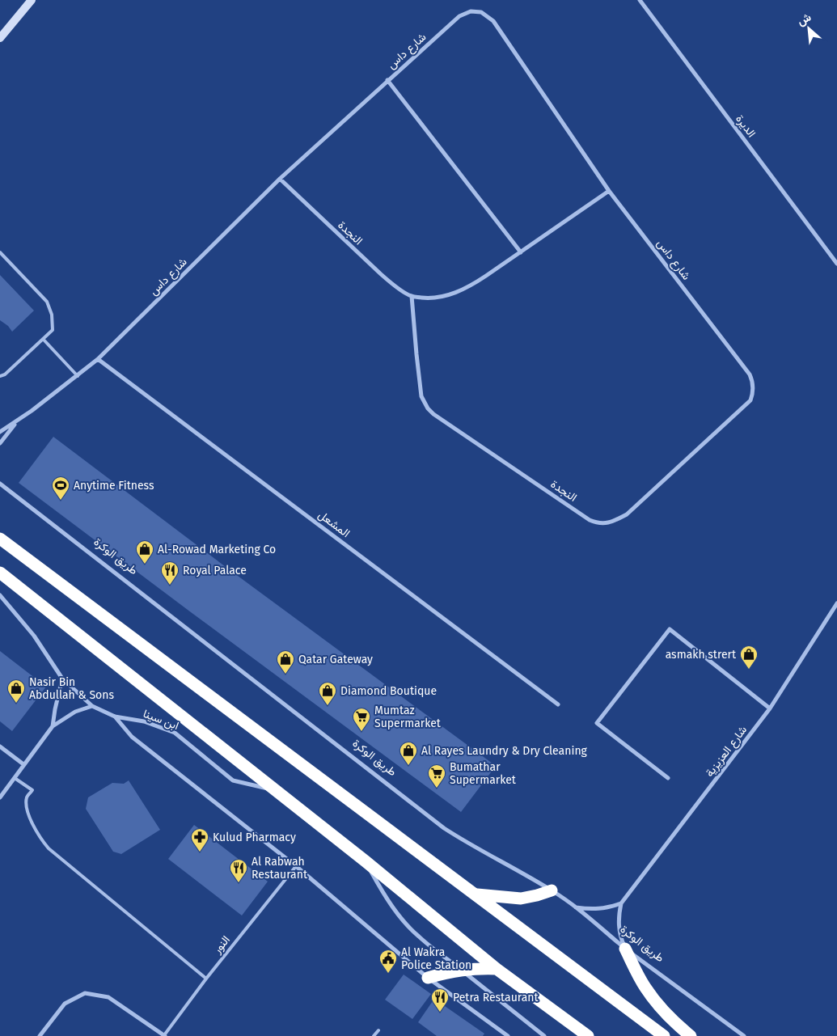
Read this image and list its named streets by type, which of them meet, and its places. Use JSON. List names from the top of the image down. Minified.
{"streets":{"street":["شارع داس","الديرة","النجدة","المشعل","طريق الوكرة","ابن سينا","شارع العزيزية","النور"]},"crossings":[["شارع داس","النجدة"],["شارع داس","المشعل"]],"places":{"sports":["Anytime Fitness"],"shop":["Al-Rowad Marketing Co","asmakh strert","Qatar Gateway","Nasir Bin Abdullah & Sons","Diamond Boutique","Al Rayes Laundry & Dry Cleaning"],"restaurant":["Royal Palace","Al Rabwah Restaurant","Petra Restaurant"],"supermarket":["Mumtaz Supermarket","Bumathar Supermarket"],"pharmacy":["Kulud Pharmacy"],"public building":["Al Wakra Police Station"]},"north":"top left"}
